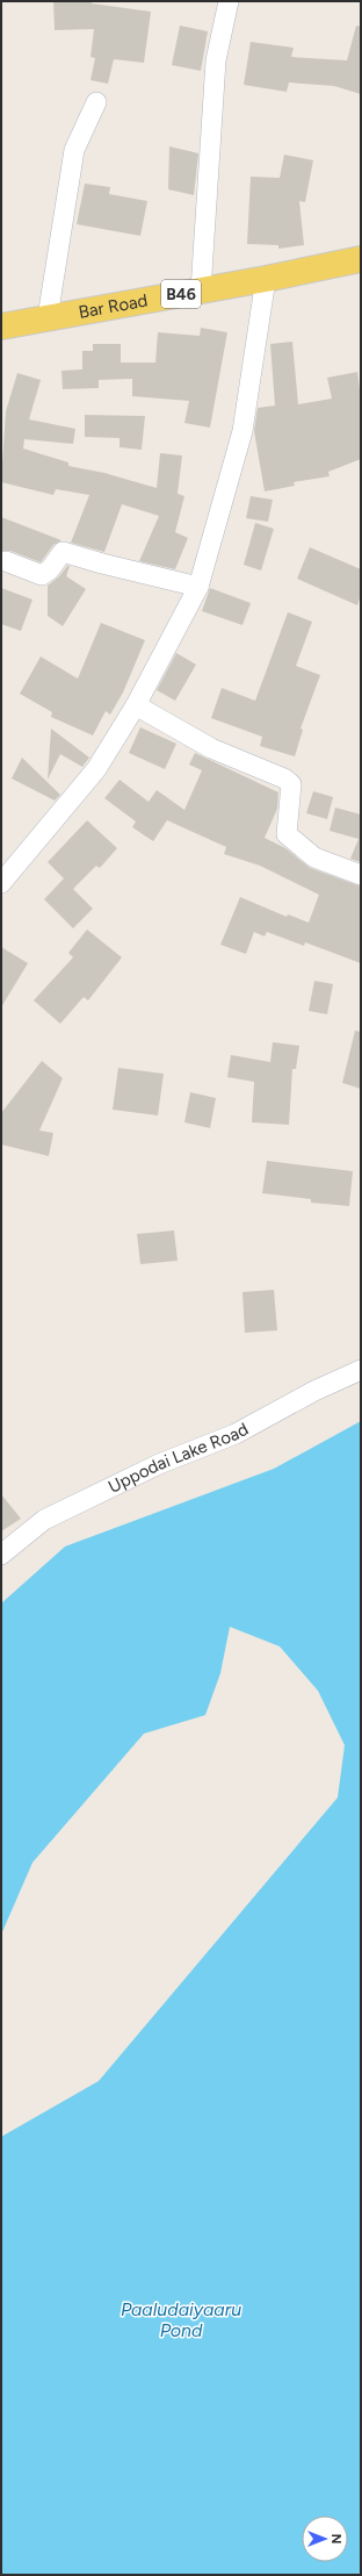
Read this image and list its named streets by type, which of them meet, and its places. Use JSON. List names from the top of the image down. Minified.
{"streets":{"main road":["B46","Bar Road"],"street":["Uppodai Lake Road"]},"water":["Paaludaiyaaru Pond"],"north":"right"}
